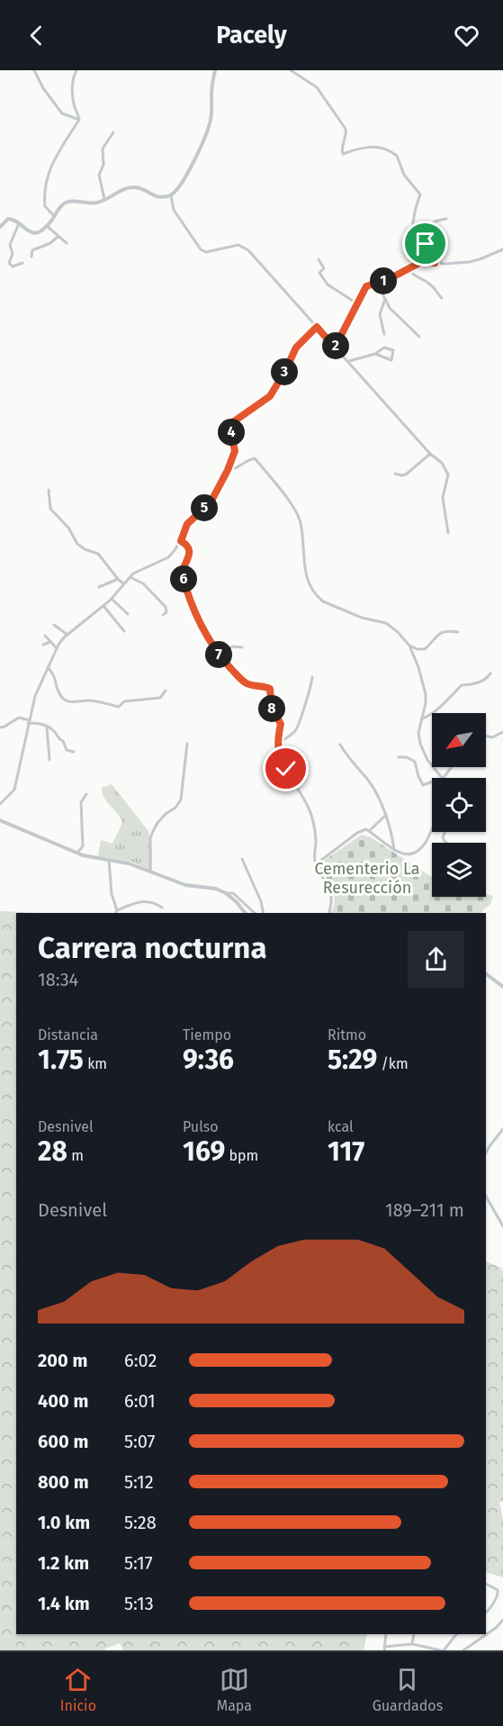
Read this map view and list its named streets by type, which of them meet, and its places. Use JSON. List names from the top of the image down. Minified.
{"parks":["Cementerio La Resurección"],"north":"bottom left","page":{"header":"Pacely","pins":["1","2","3","4","5","6","7","8"],"heading":["Carrera nocturna","18:34"],"stats":[["Distancia","1.75 km"],["Tiempo","9:36"],["Ritmo","5:29 /km"],["Desnivel","28 m"],["Pulso","169 bpm"],["kcal","117"]],"chart":["Desnivel","189–211 m"],"list":[{"name":"200 m","note":"6:02"},{"name":"400 m","note":"6:01"},{"name":"600 m","note":"5:07"},{"name":"800 m","note":"5:12"},{"name":"1.0 km","note":"5:28"},{"name":"1.2 km","note":"5:17"},{"name":"1.4 km","note":"5:13"}],"tabs":["Inicio","Mapa","Guardados"]}}
